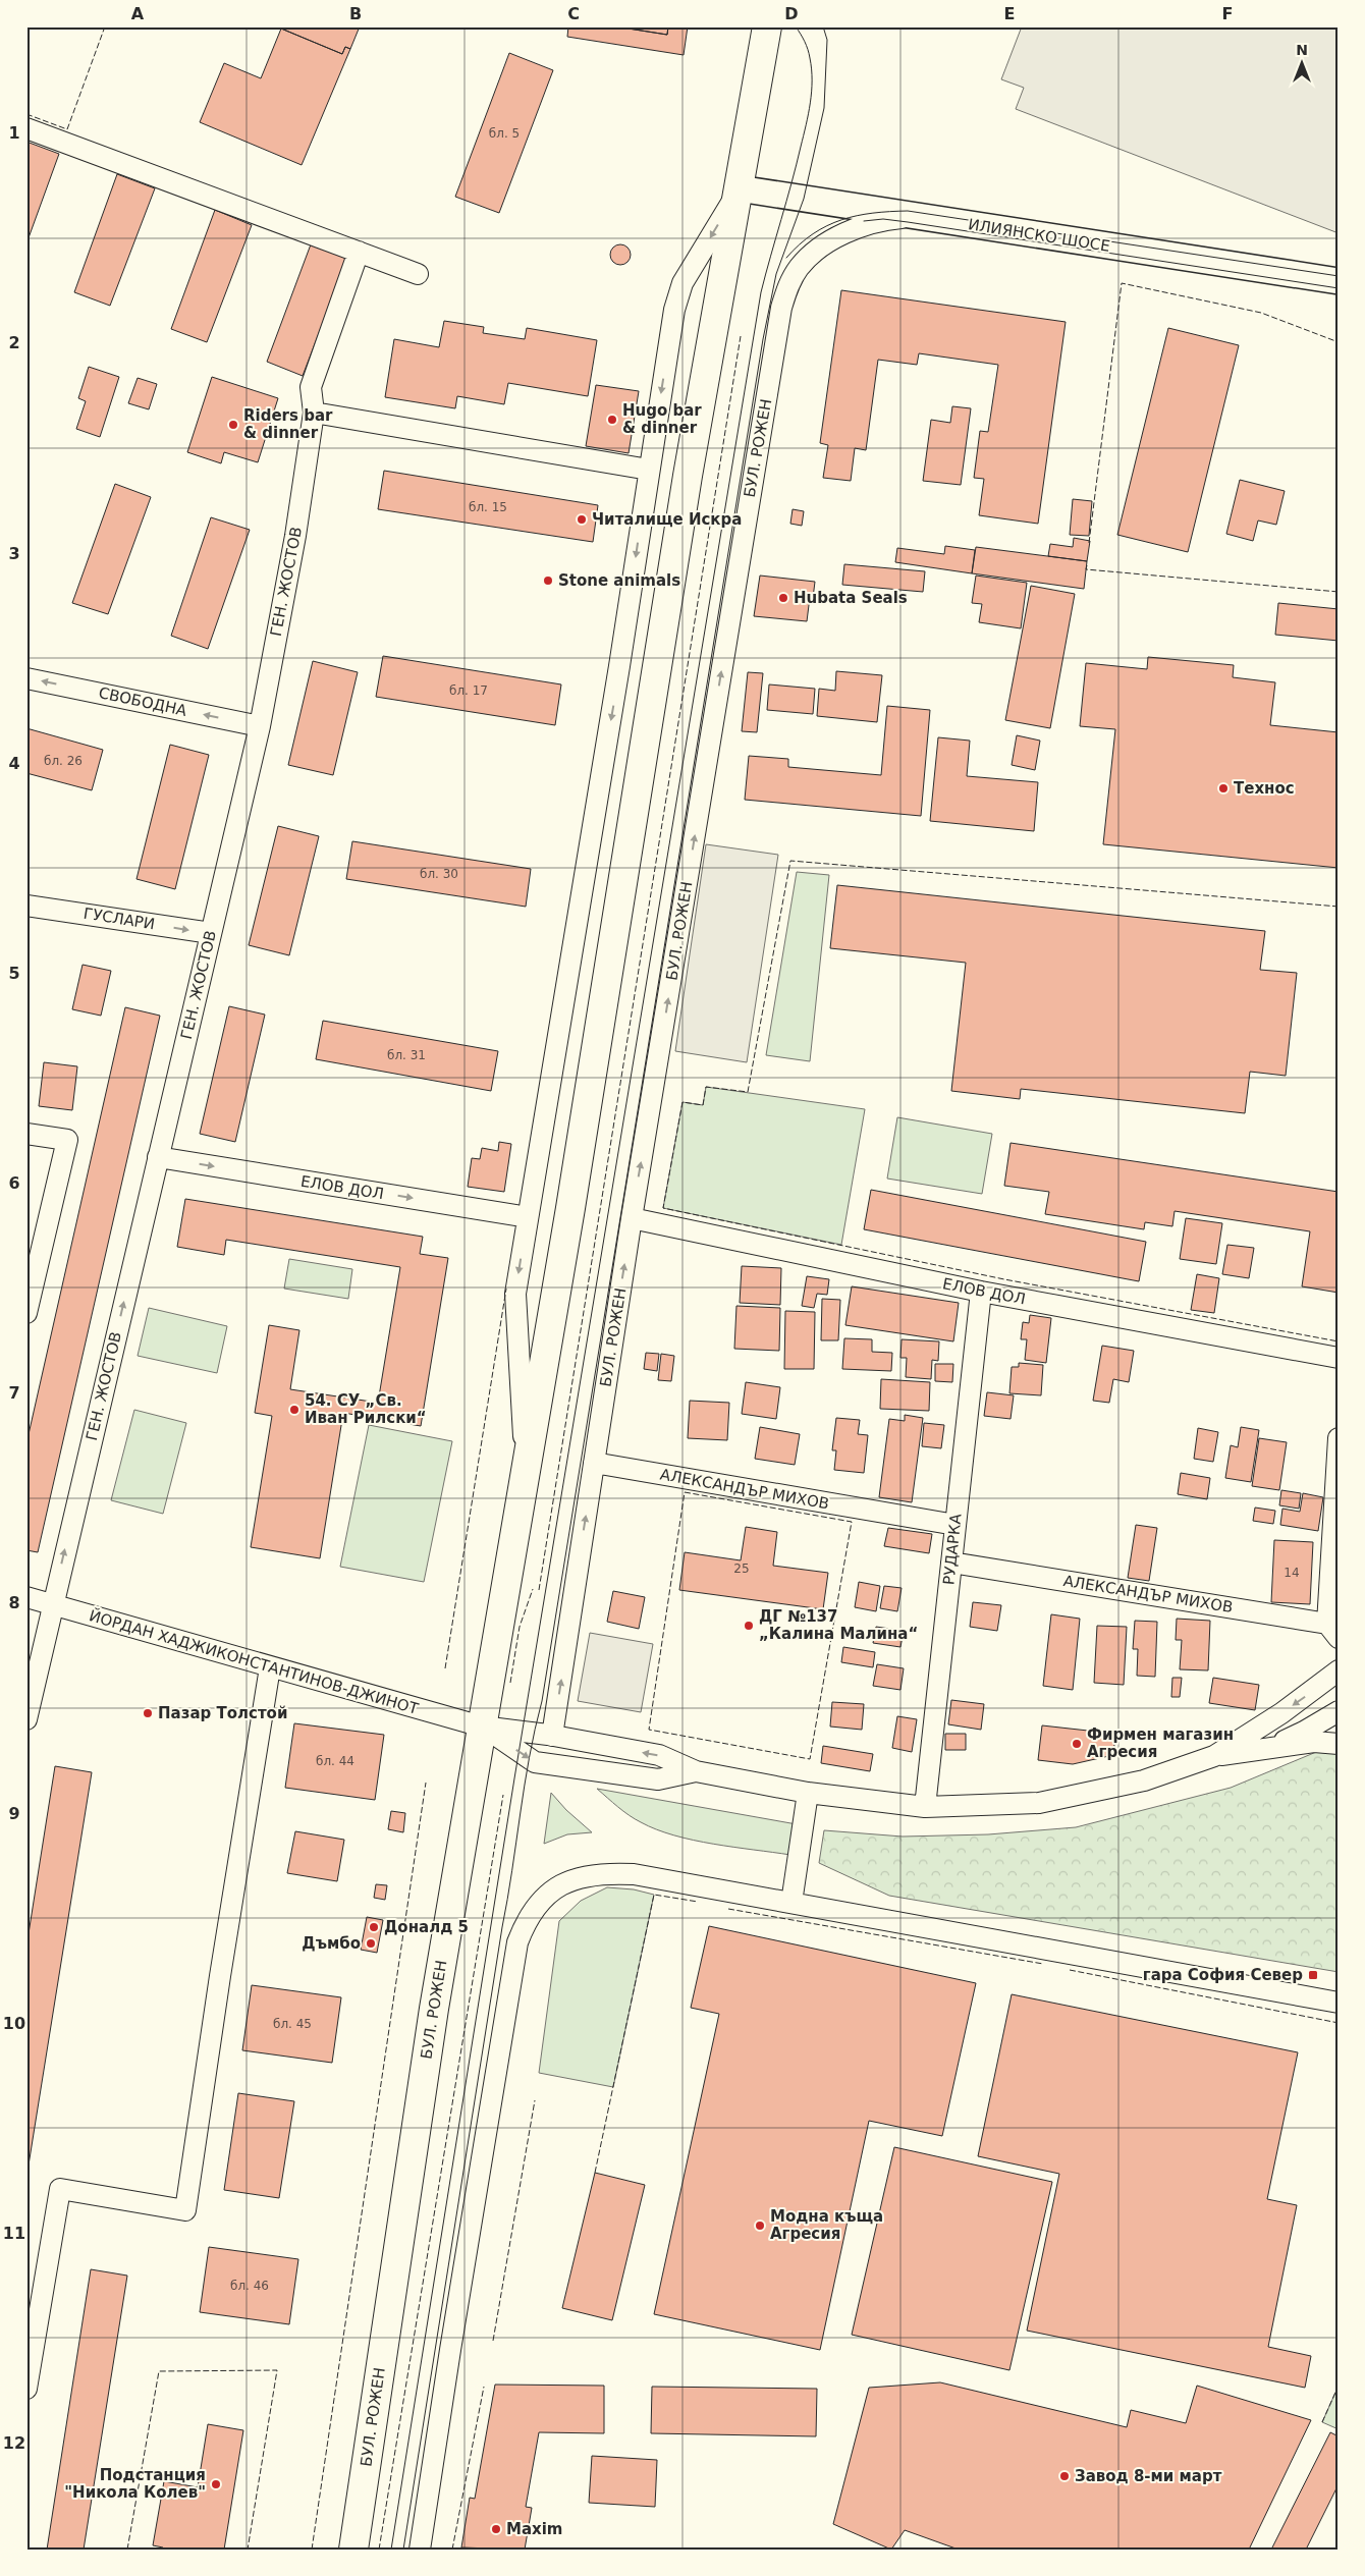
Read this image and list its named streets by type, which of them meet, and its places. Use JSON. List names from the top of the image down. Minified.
{"streets":{"main road":["БУЛ. РОЖЕН"],"street":["ИЛИЯНСКО ШОСЕ","ГЕН. ЖОСТОВ","СВОБОДНА","ГУСЛАРИ","ЕЛОВ ДОЛ","АЛЕКСАНДЪР МИХОВ","РУДАРКА","ЙОРДАН ХАДЖИКОНСТАНТИНОВ-ДЖИНОТ"]},"crossings":[["ИЛИЯНСКО ШОСЕ","БУЛ. РОЖЕН"],["БУЛ. РОЖЕН","ЕЛОВ ДОЛ"],["БУЛ. РОЖЕН","АЛЕКСАНДЪР МИХОВ"],["БУЛ. РОЖЕН","ЙОРДАН ХАДЖИКОНСТАНТИНОВ-ДЖИНОТ"],["ГЕН. ЖОСТОВ","СВОБОДНА"],["ГЕН. ЖОСТОВ","ГУСЛАРИ"],["ГЕН. ЖОСТОВ","ЕЛОВ ДОЛ"],["ГЕН. ЖОСТОВ","ЙОРДАН ХАДЖИКОНСТАНТИНОВ-ДЖИНОТ"],["ЕЛОВ ДОЛ","РУДАРКА"],["АЛЕКСАНДЪР МИХОВ","РУДАРКА"]],"one_way":["СВОБОДНА","ГУСЛАРИ"],"places":{"other":["Hugo bar & dinner","Riders bar & dinner","Читалище Искра","Stone animals","Hubata Seals","Технос","54. СУ „Св. Иван Рилски“","ДГ №137 „Калина Малина“","Пазар Толстой","Фирмен магазин Агресия","Доналд 5","Дъмбо","Модна къща Агресия","Завод 8-ми март","Подстанция \"Никола Колев\"","Maxim"],"transit":["гара София Север"]},"house_numbers":["бл. 5","бл. 15","бл. 17","бл. 26","бл. 30","бл. 31","25","14","бл. 44","бл. 45","бл. 46"],"north":"top","grid":{"columns":["A","B","C","D","E","F"],"rows":["1","2","3","4","5","6","7","8","9","10","11","12"]}}
